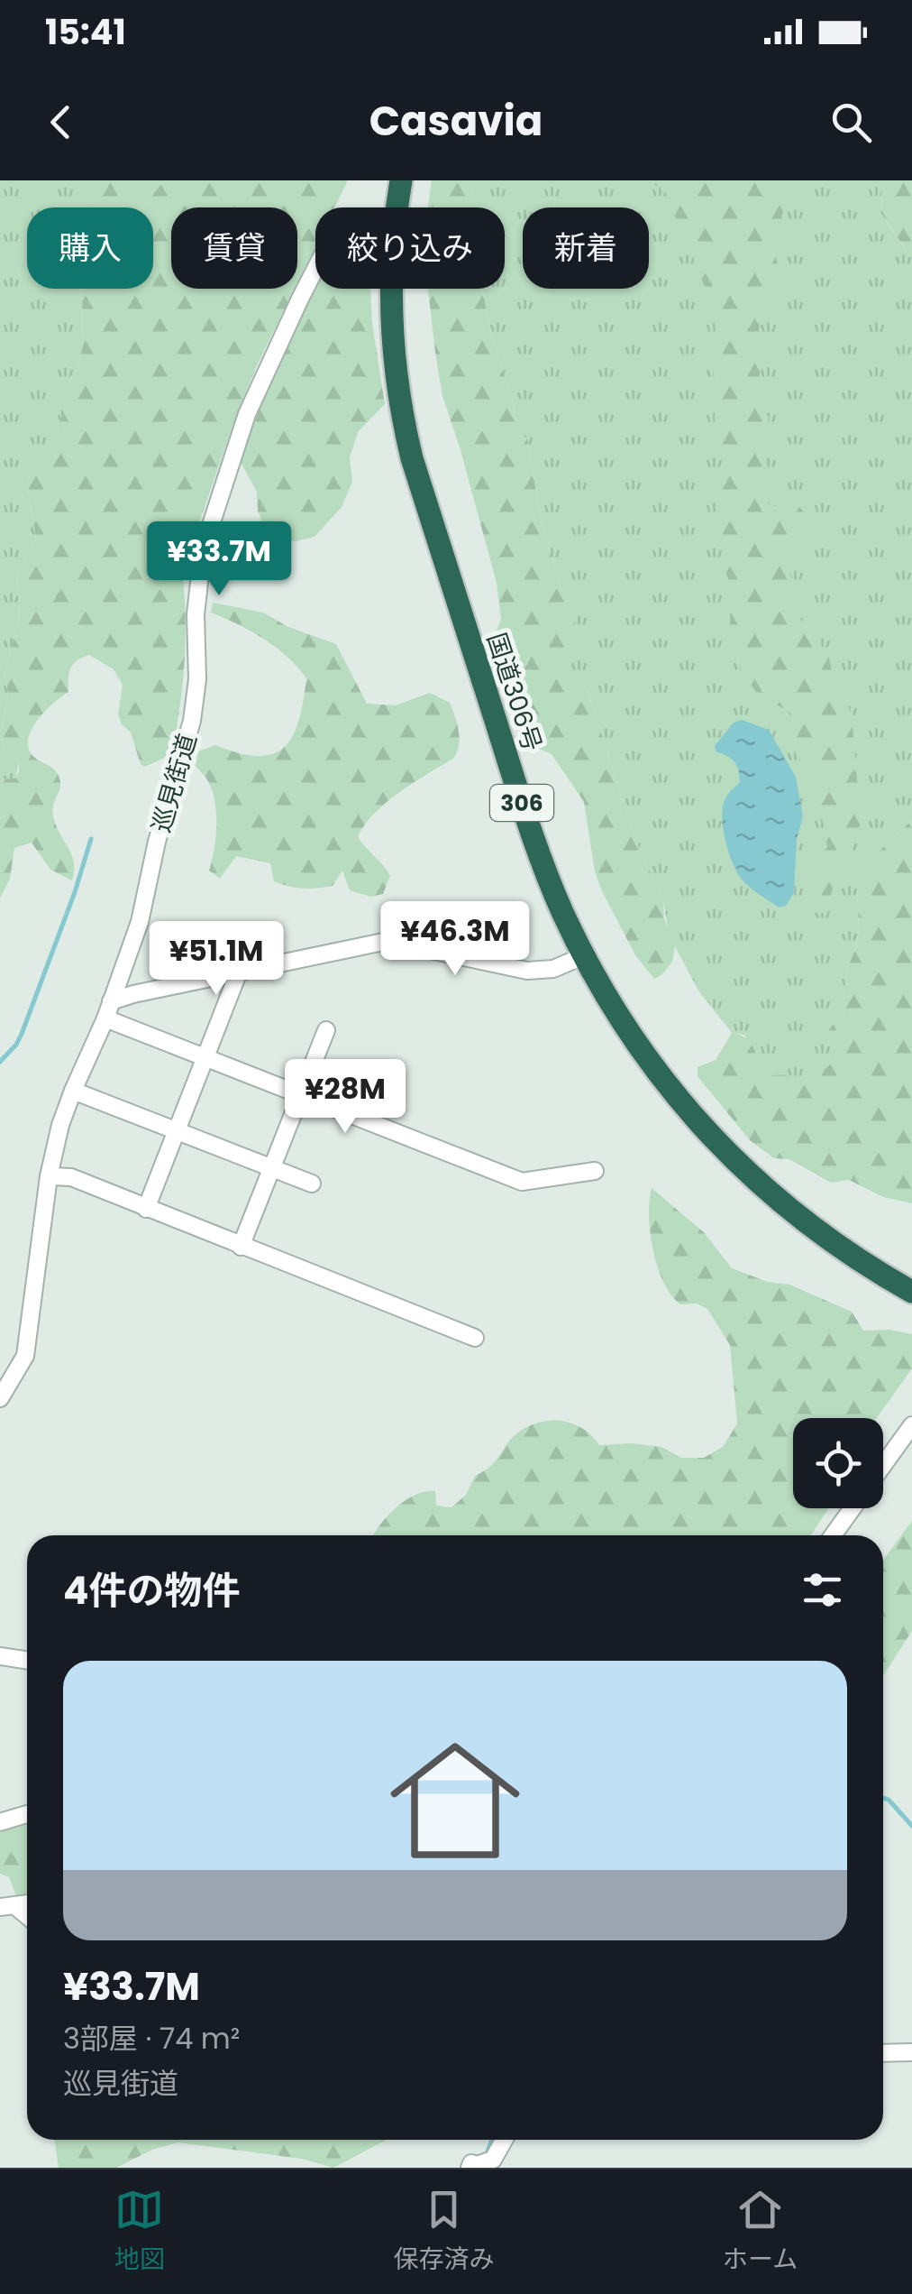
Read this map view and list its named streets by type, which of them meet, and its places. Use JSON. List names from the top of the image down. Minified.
{"streets":{"highway":["国道306号","306"],"street":["巡見街道"]},"page":{"status":"15:41","header":"Casavia","chip":["購入","賃貸","絞り込み","新着"],"price":["¥33.7M","¥46.3M","¥51.1M","¥28M"],"heading":"4件の物件","list":[{"name":"¥33.7M","note":"3部屋 · 74 m² · 巡見街道"}],"tabs":["地図","保存済み","ホーム"]}}
